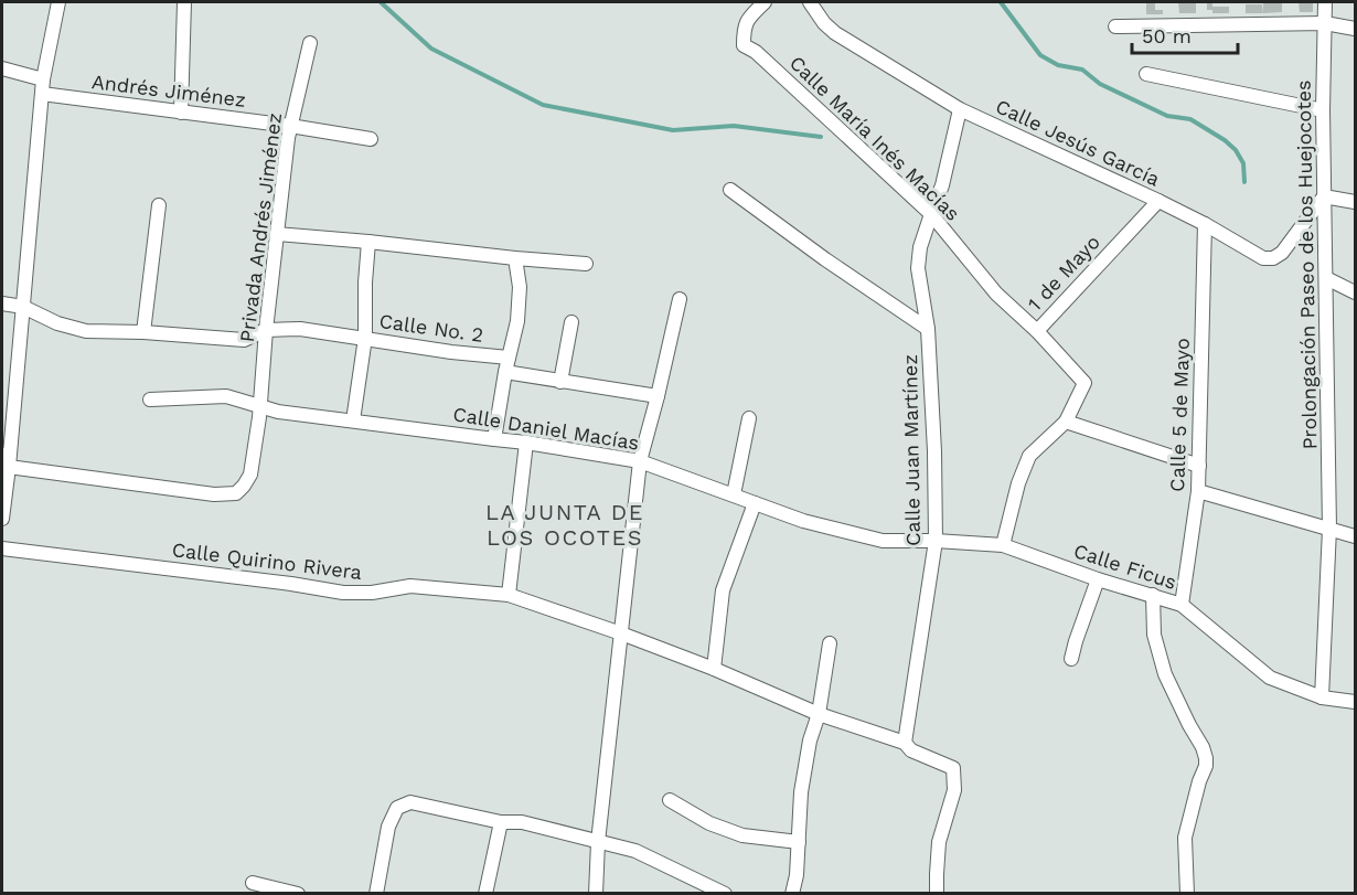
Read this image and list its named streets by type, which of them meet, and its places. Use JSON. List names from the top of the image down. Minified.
{"streets":{"street":["Andrés Jiménez","Calle María Inés Macías","Calle Jesús García","Privada Andrés Jiménez","Prolongación Paseo de los Huejocotes","1 de Mayo","Calle No. 2","Calle 5 de Mayo","Calle Daniel Macías","Calle Juan Martínez","Calle Quirino Rivera","Calle Ficus"]},"crossings":[["Andrés Jiménez","Privada Andrés Jiménez"],["Calle María Inés Macías","1 de Mayo"],["Calle María Inés Macías","Calle Juan Martínez"],["Calle Jesús García","Prolongación Paseo de los Huejocotes"],["Calle Jesús García","1 de Mayo"],["Calle Jesús García","Calle 5 de Mayo"],["Calle Jesús García","Calle Juan Martínez"],["Privada Andrés Jiménez","Calle No. 2"],["Privada Andrés Jiménez","Calle Daniel Macías"],["Prolongación Paseo de los Huejocotes","Calle Ficus"],["1 de Mayo","Calle Ficus"],["Calle 5 de Mayo","Calle Ficus"],["Calle Daniel Macías","Calle Juan Martínez"],["Calle Daniel Macías","Calle Ficus"],["Calle Juan Martínez","Calle Quirino Rivera"],["Calle Juan Martínez","Calle Ficus"]],"districts":["LA JUNTA DE LOS OCOTES"],"scale_bar":"50 m"}
